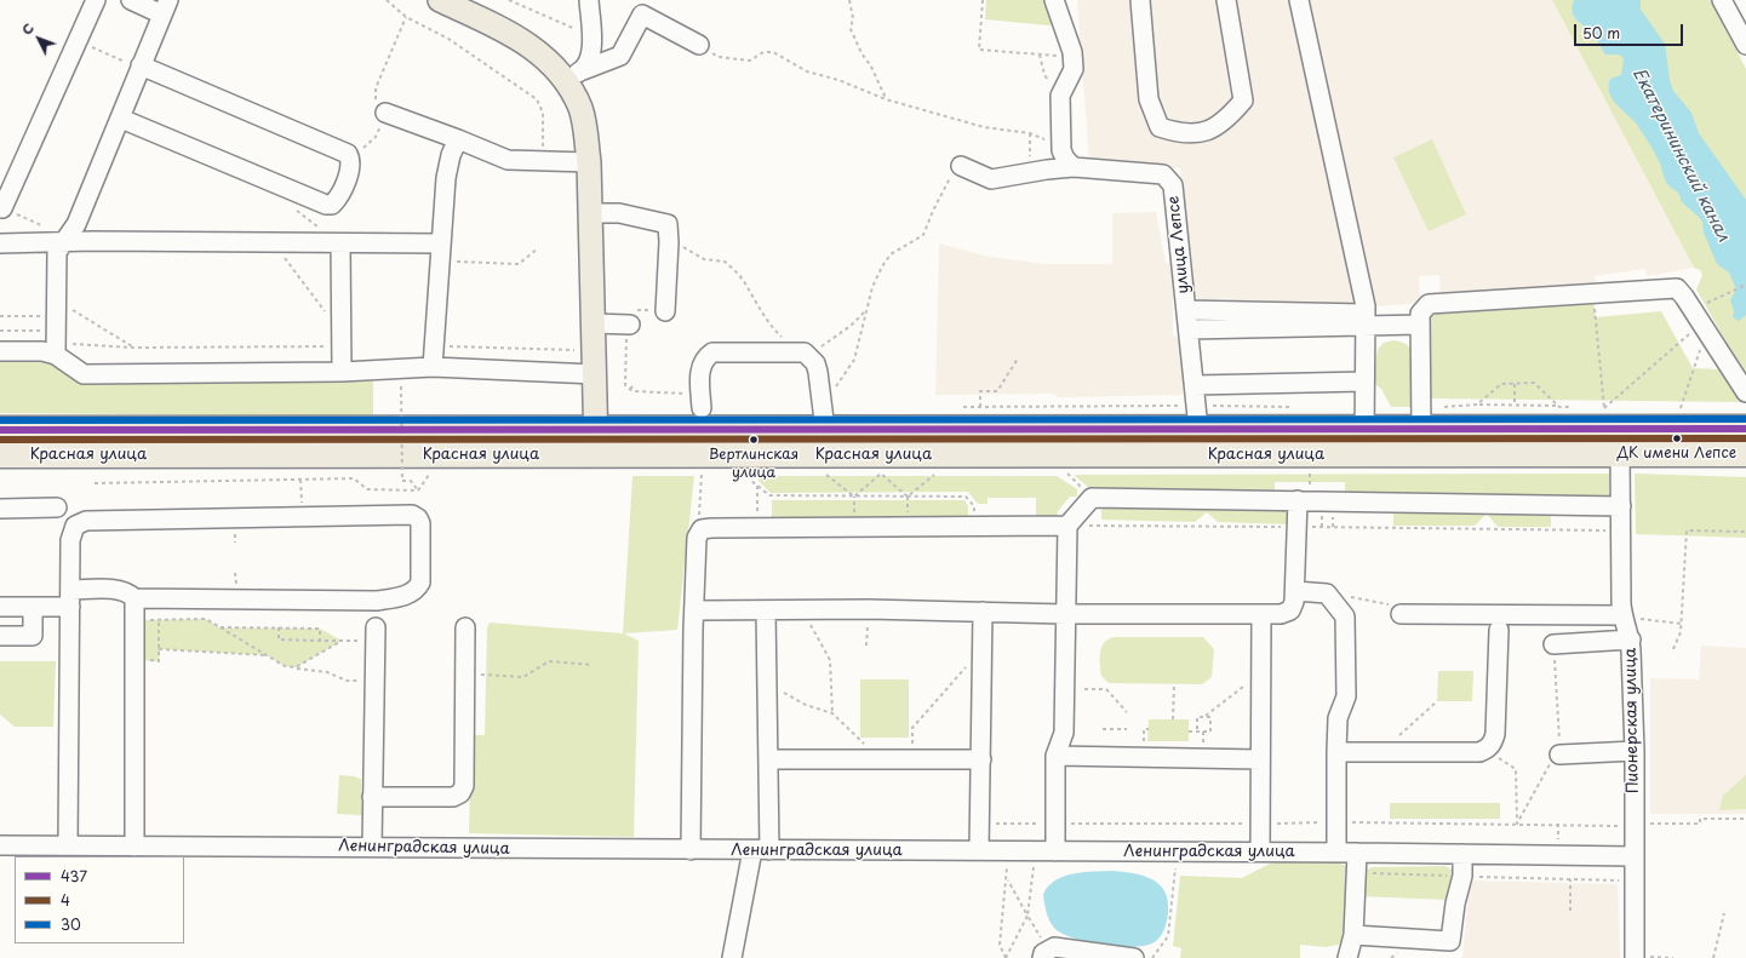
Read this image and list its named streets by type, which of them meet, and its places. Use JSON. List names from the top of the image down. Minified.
{"streets":{"highway":["Красная улица"],"street":["улица Лепсе","Пионерская улица","Ленинградская улица"]},"crossings":[["улица Лепсе","Красная улица"],["Красная улица","Пионерская улица"],["Пионерская улица","Ленинградская улица"]],"water":["Екатерининский канал"],"places":["ДК имени Лепсе","Вертлинская улица"],"lines":["transit line 30","transit line 437","transit line 4"],"legend":["437","4","30"],"scale_bar":"50 m","north":"top left"}
